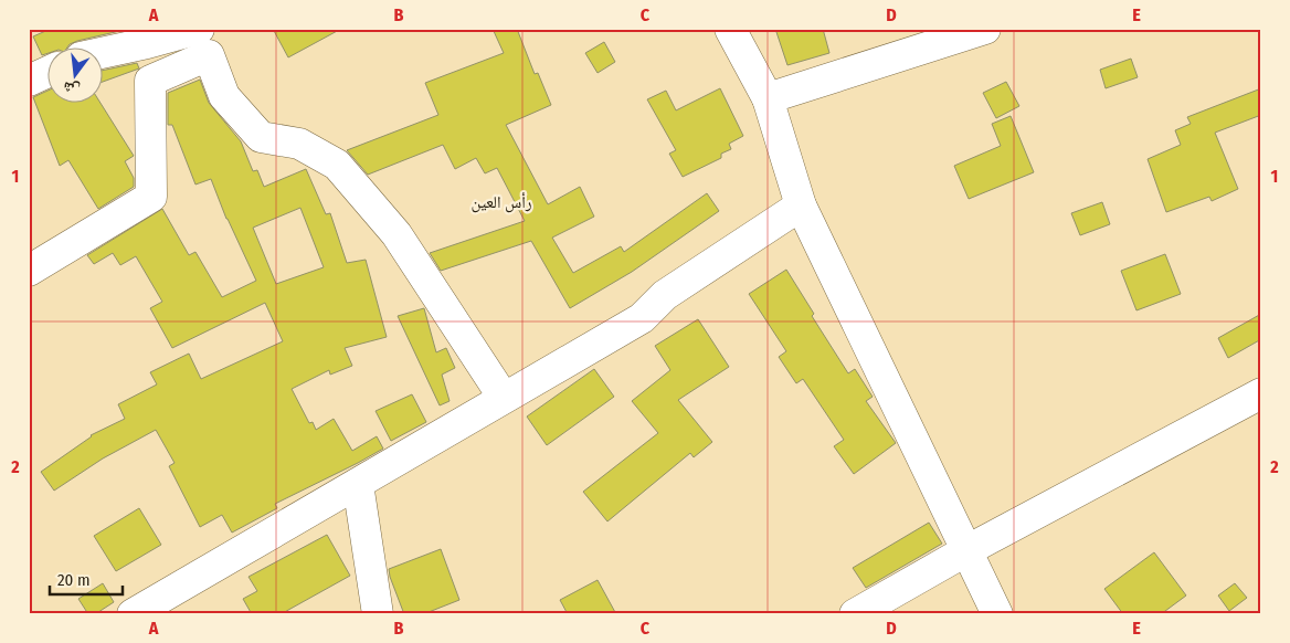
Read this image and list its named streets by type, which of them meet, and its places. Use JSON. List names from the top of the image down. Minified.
{"districts":["رأس العين"],"scale_bar":"20 m","north":"bottom","grid":{"columns":["A","B","C","D","E"],"rows":["1","2"]}}
